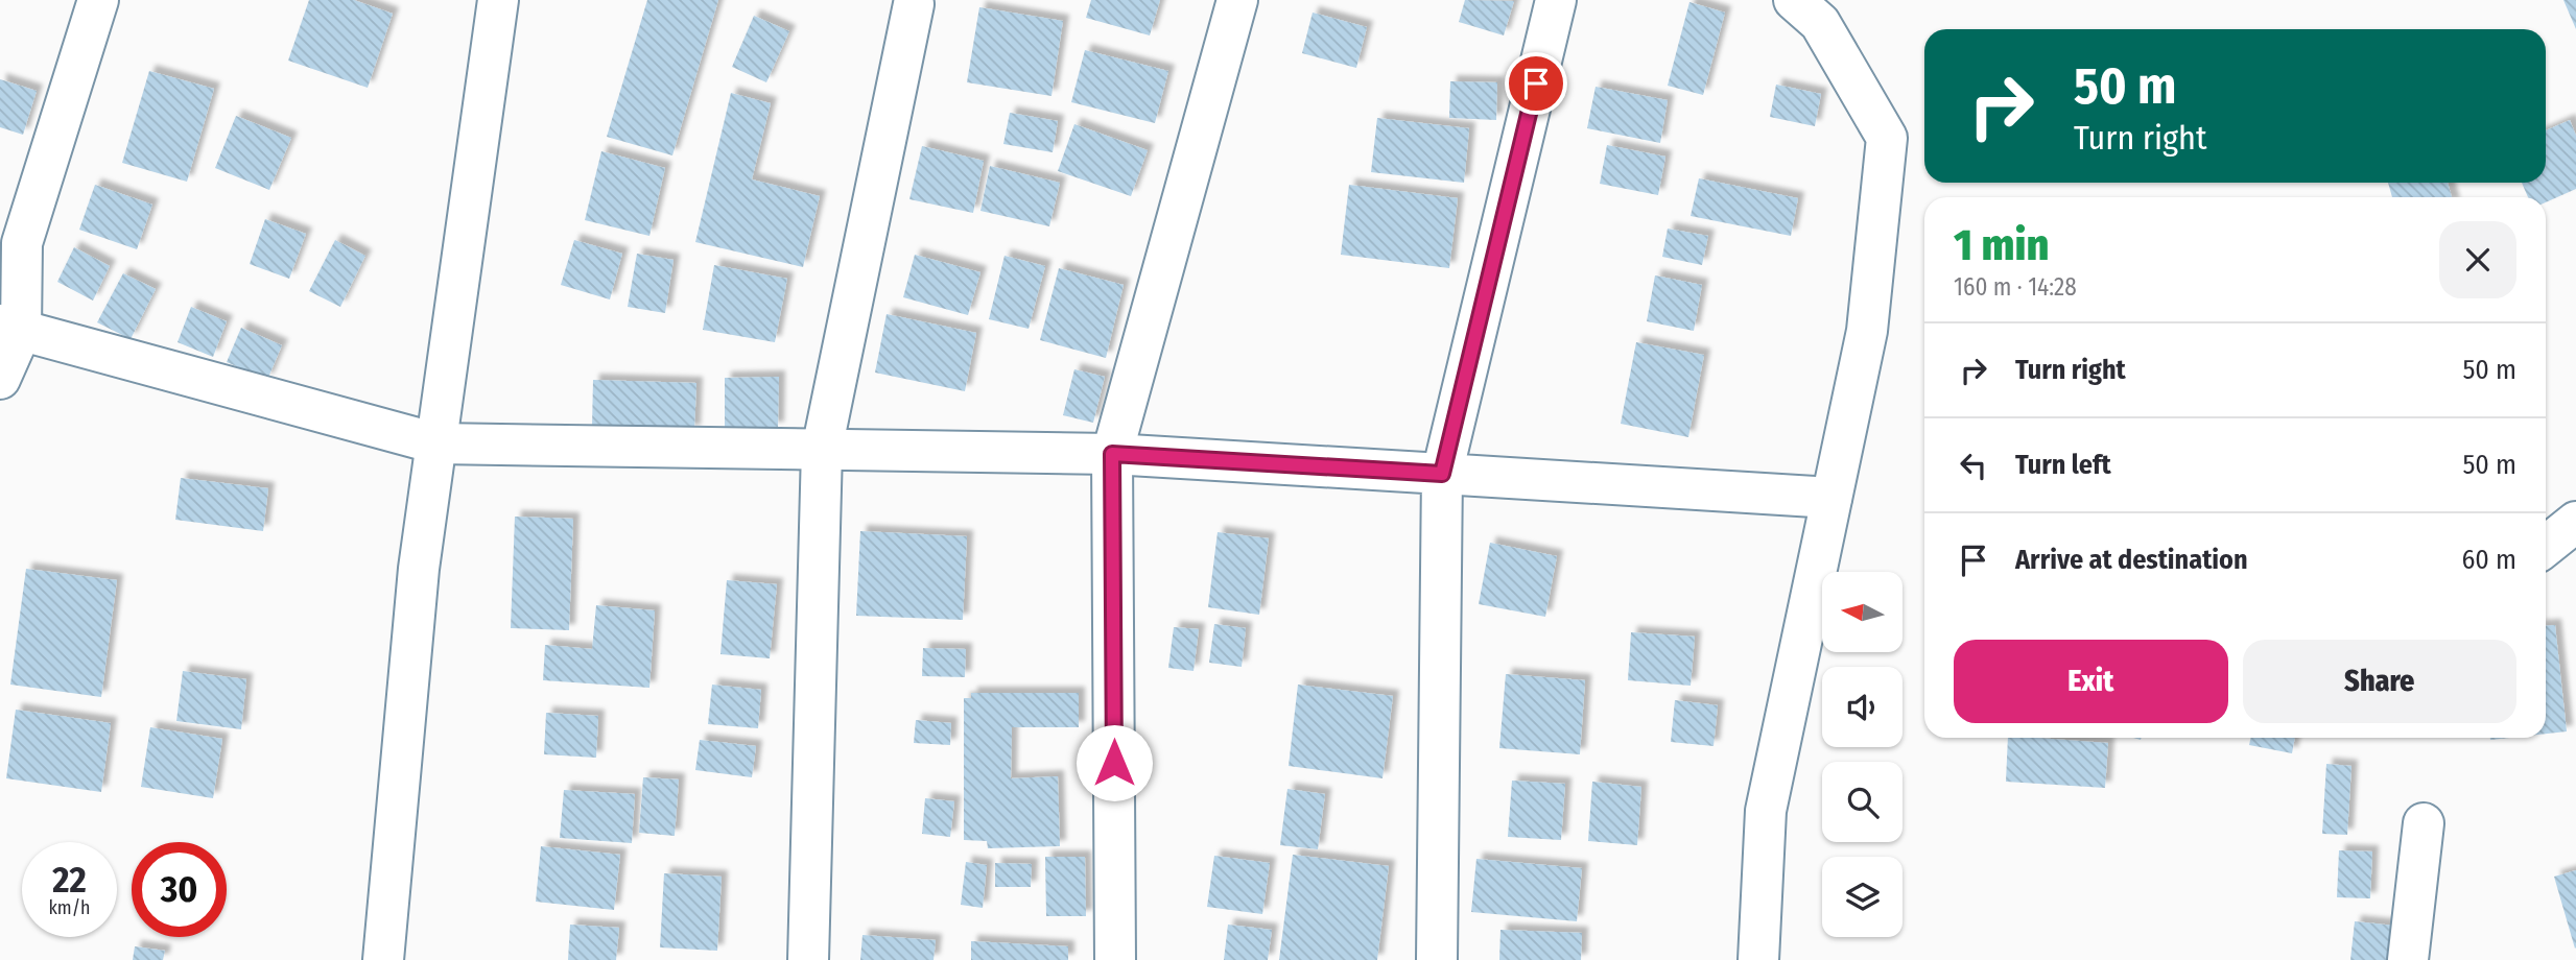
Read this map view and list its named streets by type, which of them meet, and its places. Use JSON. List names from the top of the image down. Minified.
{"north":"left","page":{"turn":["50 m","Turn right"],"heading":["1 min","160 m · 14:28"],"list":[{"name":"Turn right","value":"50 m"},{"name":"Turn left","value":"50 m"},{"name":"Arrive at destination","value":"60 m"}],"buttons":["Exit","Share"],"speed":"22 km/h","limit":"30"}}
